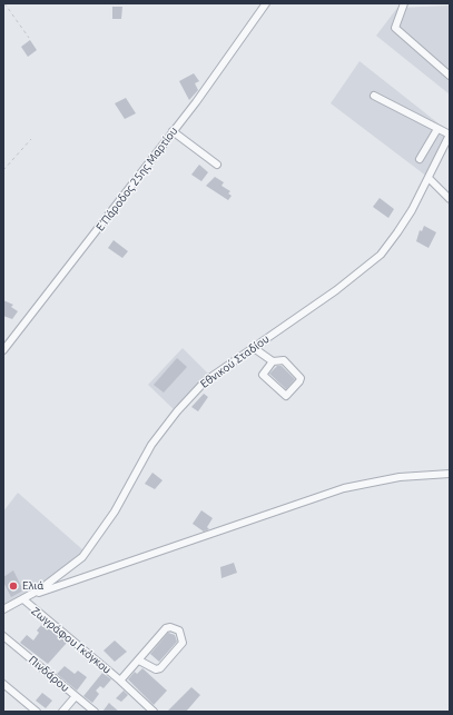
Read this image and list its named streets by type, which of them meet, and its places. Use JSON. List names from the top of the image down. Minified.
{"streets":{"street":["Ε΄ Πάροδος 25ης Μαρτίου","Εθνικού Σταδίου","Ζωγράφου Γκόγκου","Πινδάρου"]},"crossings":[["Εθνικού Σταδίου","Ζωγράφου Γκόγκου"]],"places":["Ελιά"]}
